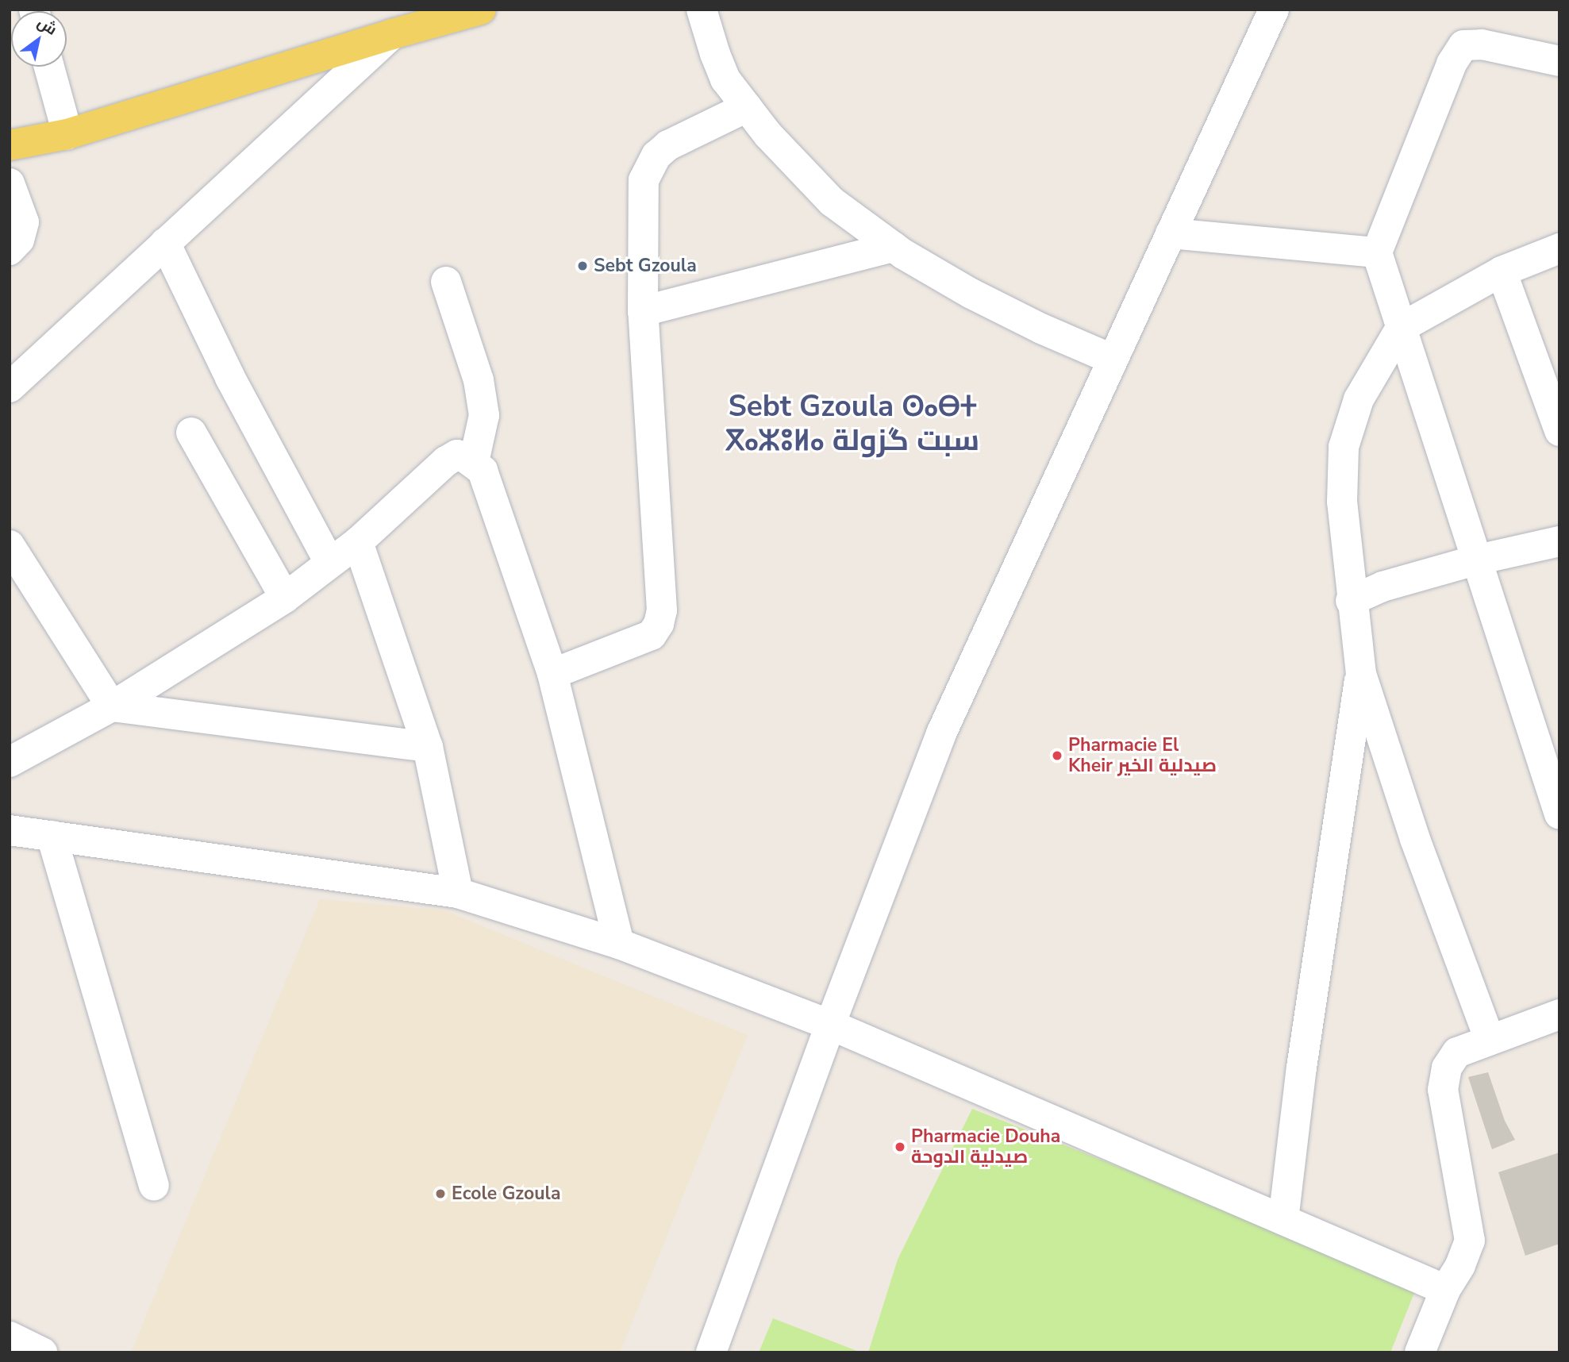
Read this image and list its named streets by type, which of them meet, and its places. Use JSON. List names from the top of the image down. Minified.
{"districts":["Sebt Gzoula ⵙⴰⴱⵜ ⴳⴰⵣⵓⵍⴰ سبت گزولة"],"places":["Sebt Gzoula","Pharmacie El Kheir صيدلية الخير","Pharmacie Douha صيدلية الدوحة","Ecole Gzoula"],"north":"top right"}
